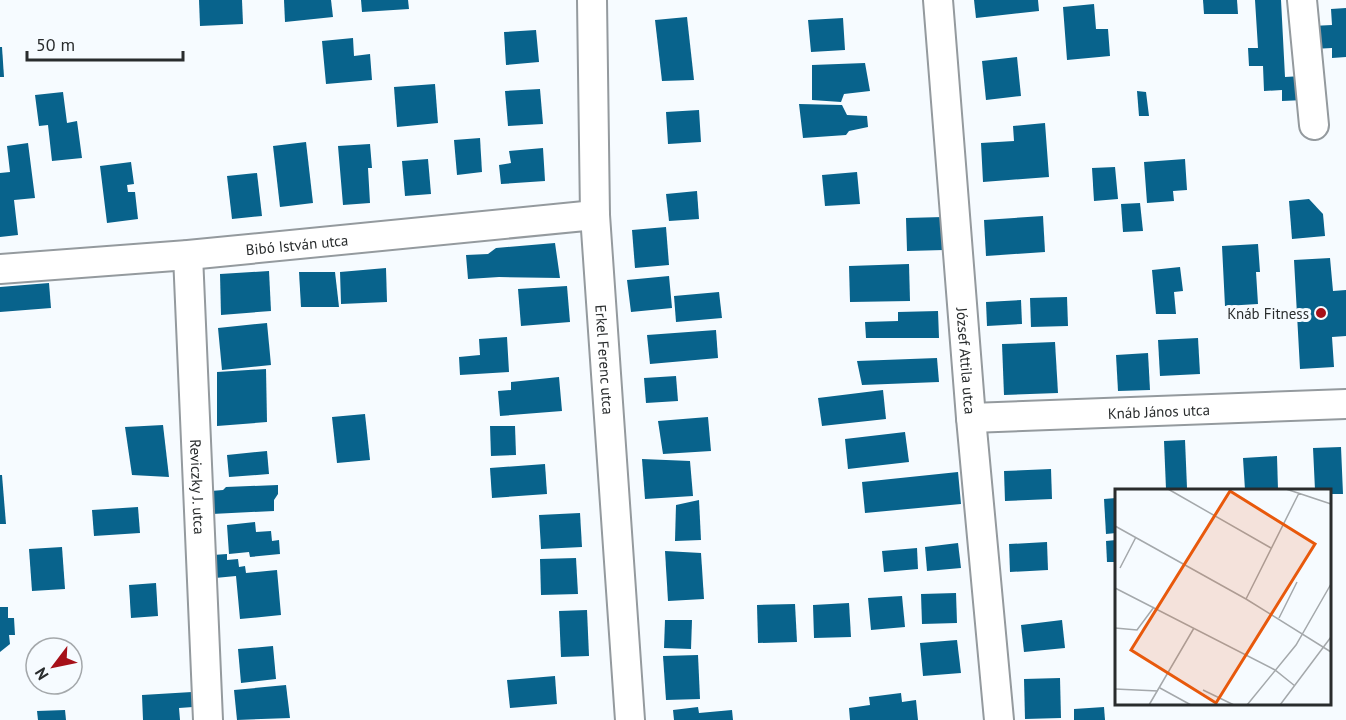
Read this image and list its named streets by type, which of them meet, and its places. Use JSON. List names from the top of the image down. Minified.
{"streets":{"street":["Bibó István utca","Erkel Ferenc utca","József Attila utca","Knáb János utca","Reviczky J. utca"]},"crossings":[["Bibó István utca","Erkel Ferenc utca"],["Bibó István utca","Reviczky J. utca"],["József Attila utca","Knáb János utca"]],"places":["Knáb Fitness"],"scale_bar":"50 m","north":"bottom left"}
